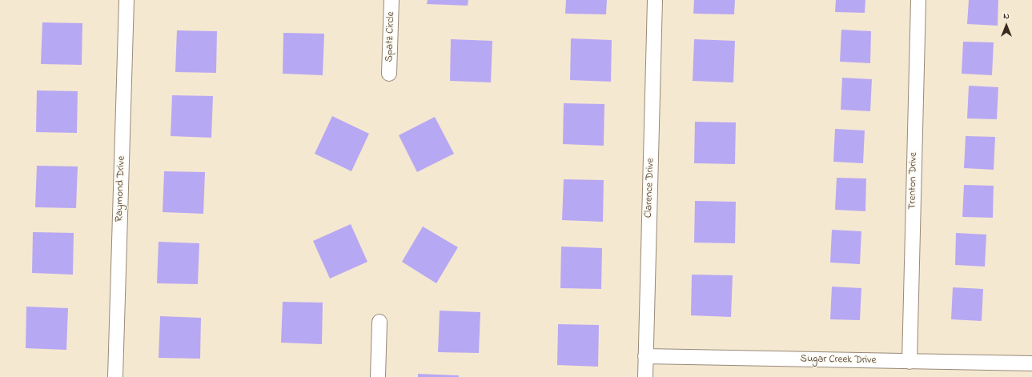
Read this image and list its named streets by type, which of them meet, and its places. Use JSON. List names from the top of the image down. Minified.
{"streets":{"street":["Spatz Circle","Trenton Drive","Clarence Drive","Raymond Drive","Sugar Creek Drive"]},"crossings":[["Trenton Drive","Sugar Creek Drive"],["Clarence Drive","Sugar Creek Drive"]],"north":"top"}
